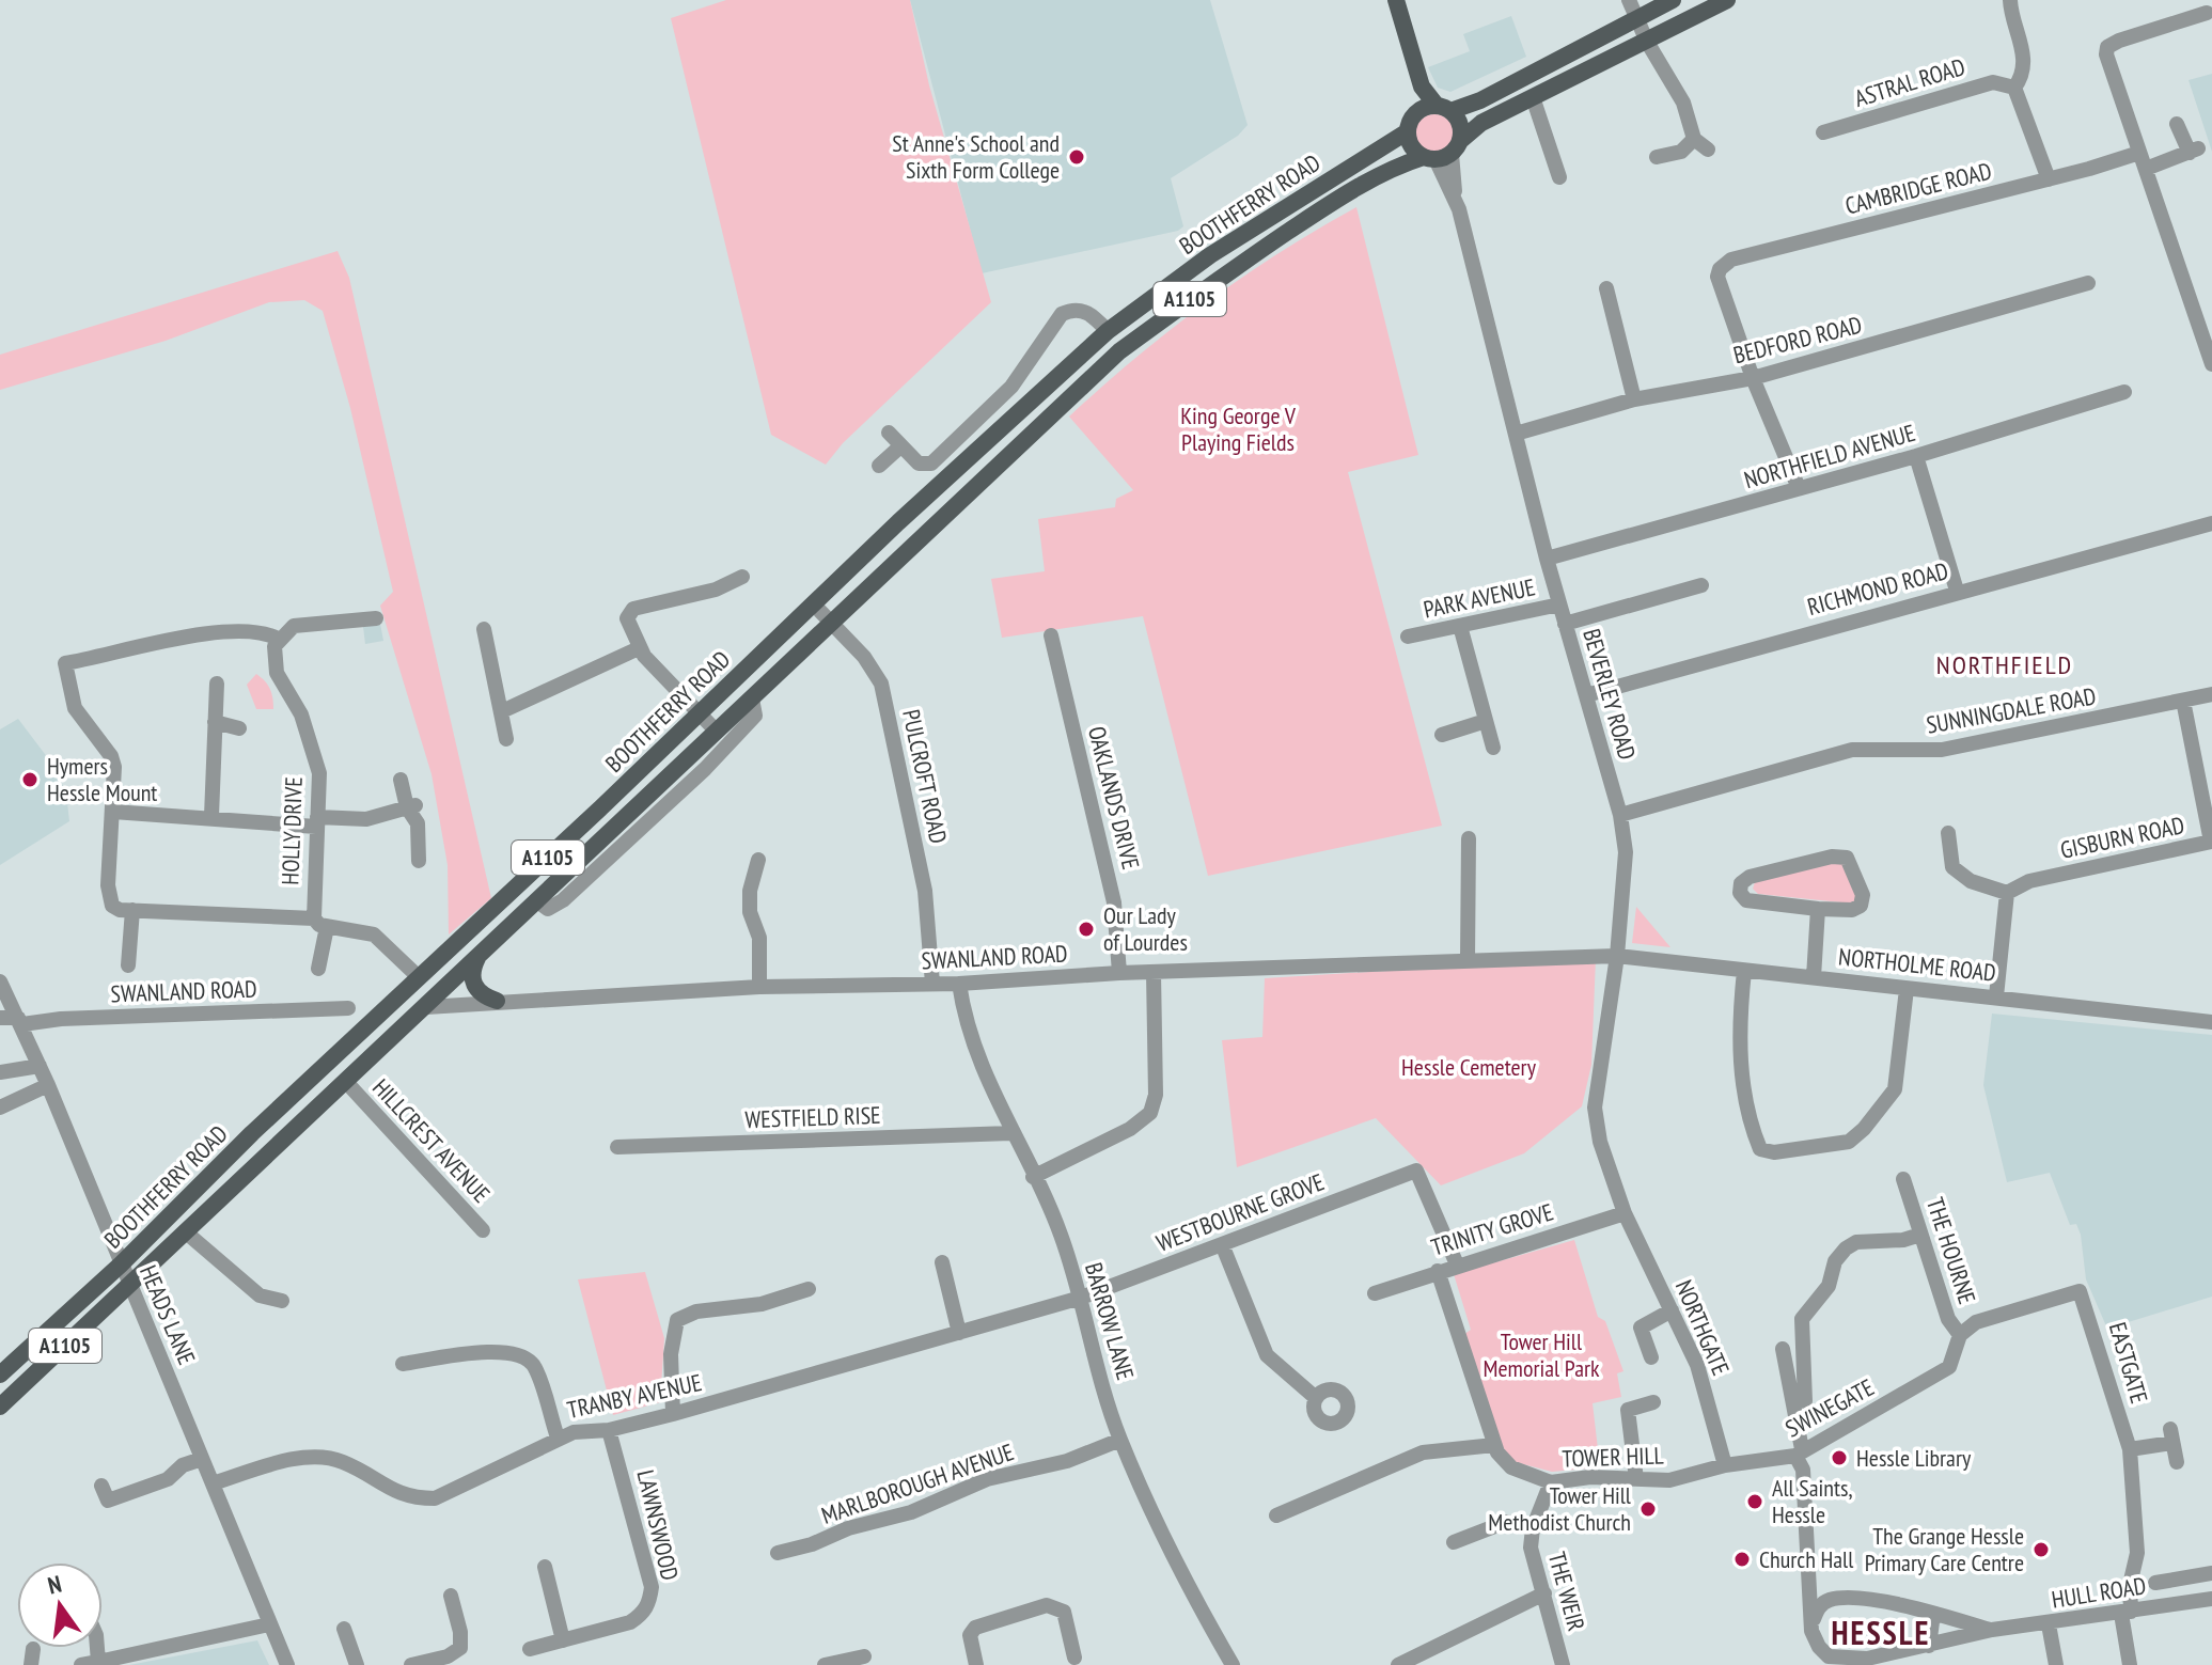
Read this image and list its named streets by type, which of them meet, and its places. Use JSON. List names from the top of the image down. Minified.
{"streets":{"main road":["BOOTHFERRY ROAD","A1105"],"street":["ASTRAL ROAD","CAMBRIDGE ROAD","BEDFORD ROAD","NORTHFIELD AVENUE","RICHMOND ROAD","PARK AVENUE","BEVERLEY ROAD","SUNNINGDALE ROAD","PULCROFT ROAD","OAKLANDS DRIVE","HOLLY DRIVE","GISBURN ROAD","SWANLAND ROAD","NORTHOLME ROAD","WESTFIELD RISE","HILLCREST AVENUE","WESTBOURNE GROVE","TRINITY GROVE","THE HOURNE","HEADS LANE","BARROW LANE","NORTHGATE","EASTGATE","TRANBY AVENUE","SWINEGATE","TOWER HILL","MARLBOROUGH AVENUE","LAWNSWOOD","THE WEIR","HULL ROAD"]},"crossings":[["CAMBRIDGE ROAD","BEDFORD ROAD"],["BOOTHFERRY ROAD","BEVERLEY ROAD"],["BOOTHFERRY ROAD","PULCROFT ROAD"],["BOOTHFERRY ROAD","SWANLAND ROAD"],["BOOTHFERRY ROAD","HILLCREST AVENUE"],["BOOTHFERRY ROAD","HEADS LANE"],["BEDFORD ROAD","BEVERLEY ROAD"],["NORTHFIELD AVENUE","BEVERLEY ROAD"],["RICHMOND ROAD","BEVERLEY ROAD"],["PARK AVENUE","BEVERLEY ROAD"],["BEVERLEY ROAD","SUNNINGDALE ROAD"],["BEVERLEY ROAD","SWANLAND ROAD"],["BEVERLEY ROAD","NORTHOLME ROAD"],["BEVERLEY ROAD","TRINITY GROVE"],["BEVERLEY ROAD","NORTHGATE"],["SUNNINGDALE ROAD","GISBURN ROAD"],["PULCROFT ROAD","SWANLAND ROAD"],["OAKLANDS DRIVE","SWANLAND ROAD"],["SWANLAND ROAD","NORTHOLME ROAD"],["SWANLAND ROAD","HEADS LANE"],["SWANLAND ROAD","BARROW LANE"],["WESTFIELD RISE","BARROW LANE"],["WESTBOURNE GROVE","TRINITY GROVE"],["WESTBOURNE GROVE","BARROW LANE"],["WESTBOURNE GROVE","TRANBY AVENUE"],["TRINITY GROVE","NORTHGATE"],["THE HOURNE","EASTGATE"],["THE HOURNE","SWINEGATE"],["HEADS LANE","TRANBY AVENUE"],["BARROW LANE","TRANBY AVENUE"],["BARROW LANE","MARLBOROUGH AVENUE"],["NORTHGATE","SWINEGATE"],["NORTHGATE","TOWER HILL"],["EASTGATE","SWINEGATE"],["EASTGATE","HULL ROAD"],["TRANBY AVENUE","LAWNSWOOD"],["SWINEGATE","TOWER HILL"],["TOWER HILL","THE WEIR"]],"districts":["NORTHFIELD","HESSLE"],"parks":["King George V Playing Fields","Hessle Cemetery","Tower Hill Memorial Park"],"places":["St Anne's School and Sixth Form College","Hymers Hessle Mount","Our Lady of Lourdes","Hessle Library","All Saints, Hessle","Tower Hill Methodist Church","The Grange Hessle Primary Care Centre","Church Hall"],"north":"top"}
